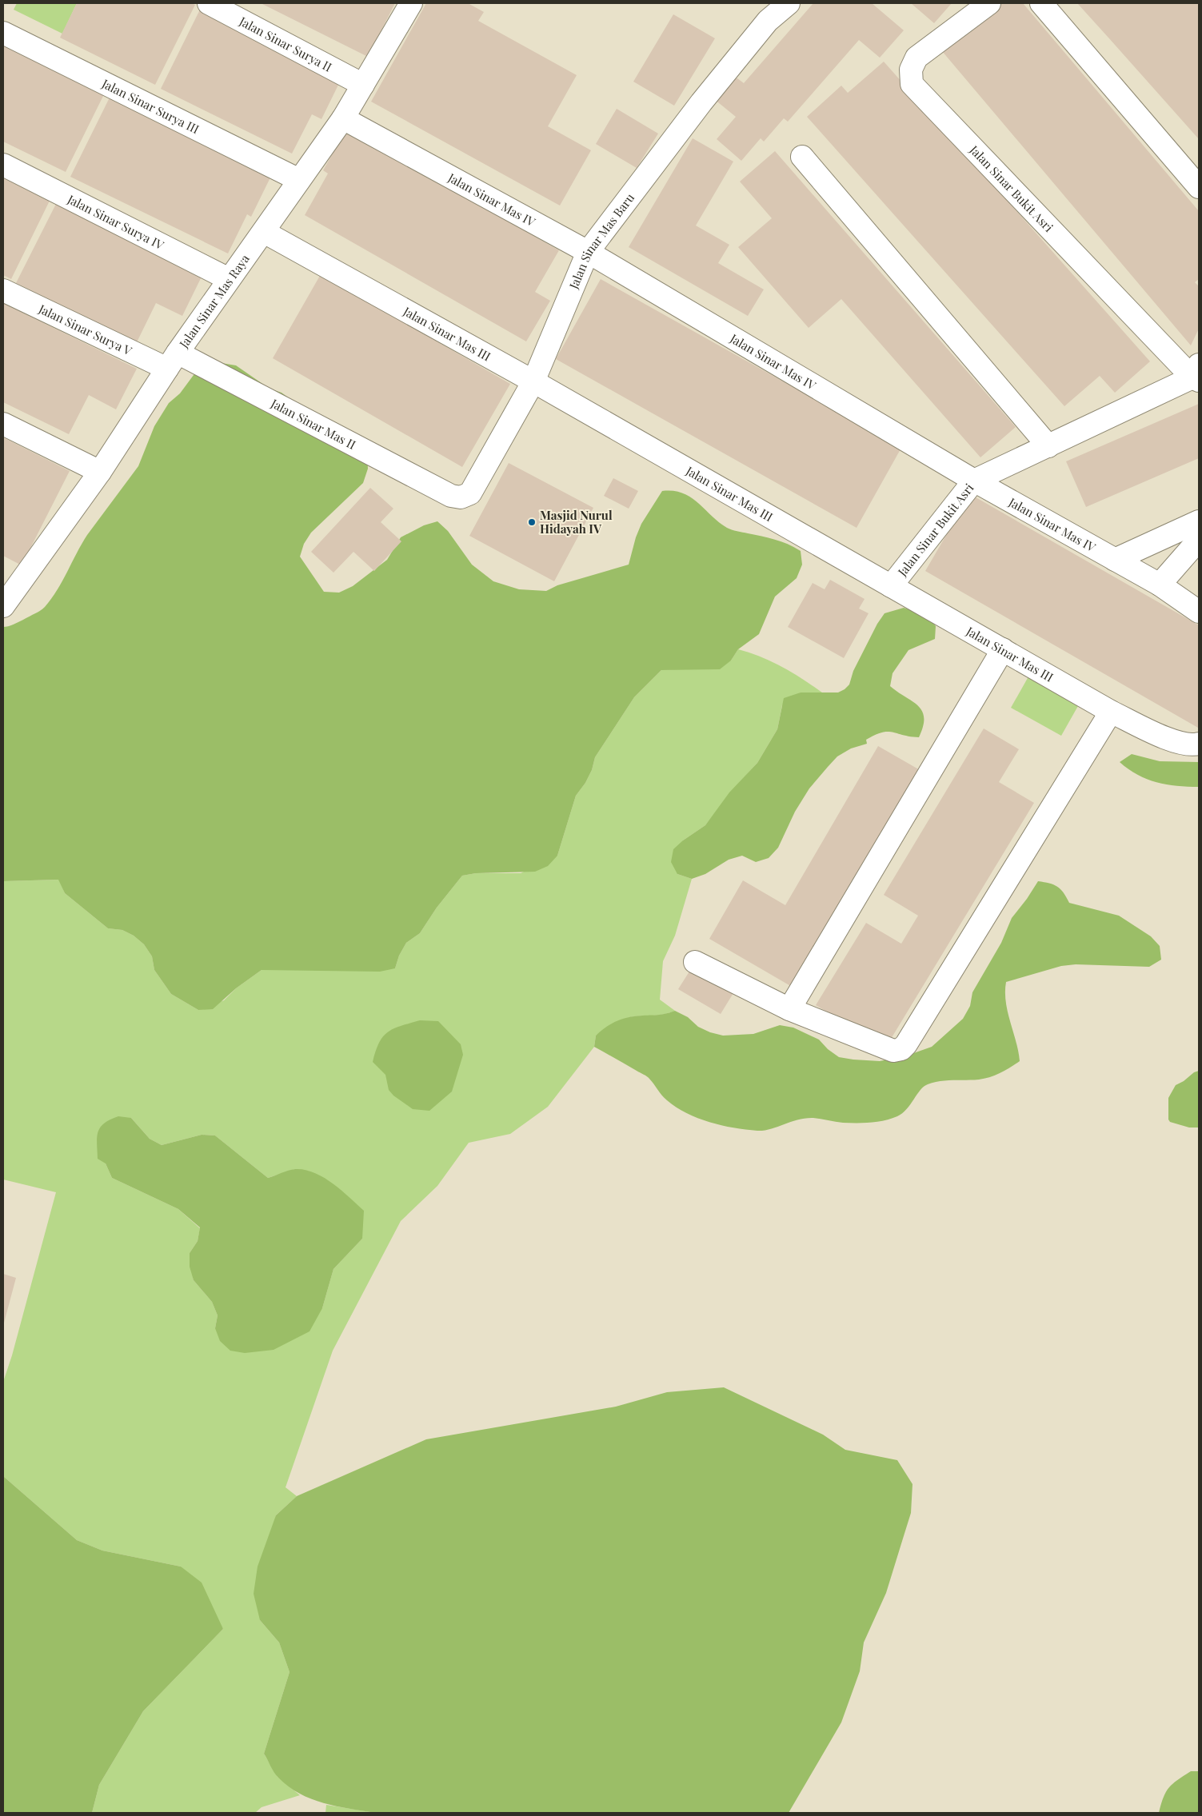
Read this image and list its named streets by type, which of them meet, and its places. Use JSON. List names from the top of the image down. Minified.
{"streets":{"street":["Jalan Sinar Surya II","Jalan Sinar Surya III","Jalan Sinar Bukit Asri","Jalan Sinar Mas IV","Jalan Sinar Surya IV","Jalan Sinar Mas Baru","Jalan Sinar Mas Raya","Jalan Sinar Surya V","Jalan Sinar Mas III","Jalan Sinar Mas II"]},"crossings":[["Jalan Sinar Surya II","Jalan Sinar Mas Raya"],["Jalan Sinar Surya III","Jalan Sinar Mas Raya"],["Jalan Sinar Bukit Asri","Jalan Sinar Mas IV"],["Jalan Sinar Bukit Asri","Jalan Sinar Mas III"],["Jalan Sinar Mas IV","Jalan Sinar Mas Baru"],["Jalan Sinar Mas IV","Jalan Sinar Mas Raya"],["Jalan Sinar Surya IV","Jalan Sinar Mas Raya"],["Jalan Sinar Mas Baru","Jalan Sinar Mas III"],["Jalan Sinar Mas Baru","Jalan Sinar Mas II"],["Jalan Sinar Mas Raya","Jalan Sinar Surya V"],["Jalan Sinar Mas Raya","Jalan Sinar Mas III"],["Jalan Sinar Mas Raya","Jalan Sinar Mas II"],["Jalan Sinar Surya V","Jalan Sinar Mas II"]],"places":["Masjid Nurul Hidayah IV"]}
